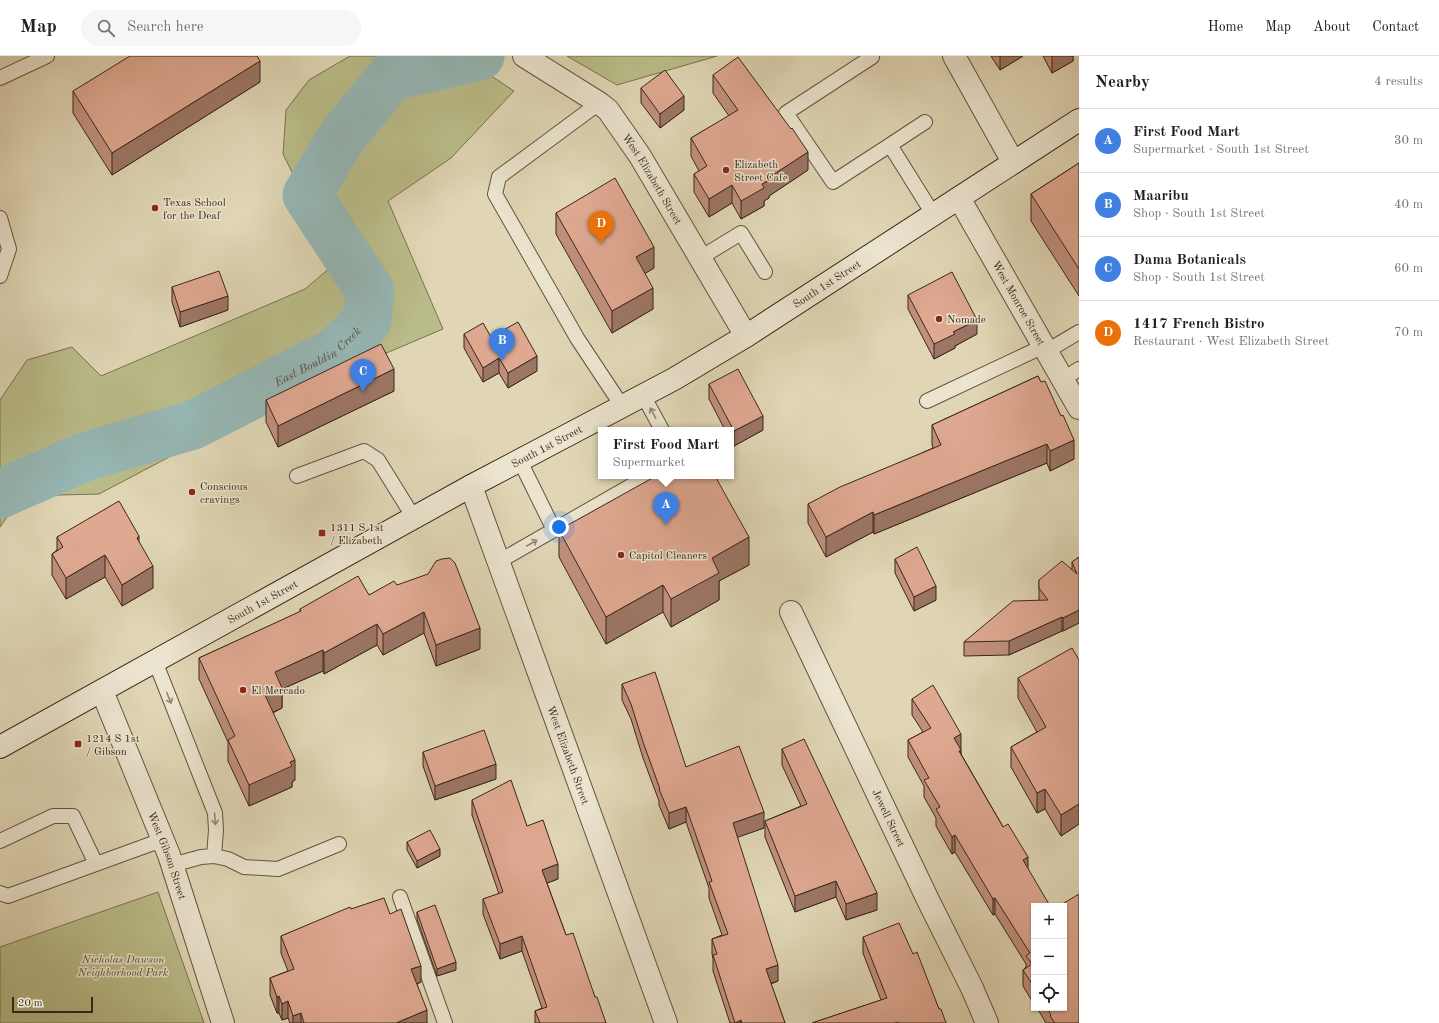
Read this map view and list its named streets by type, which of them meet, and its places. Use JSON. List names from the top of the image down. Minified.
{"streets":{"street":["West Elizabeth Street","South 1st Street","West Monroe Street","Jewell Street","West Gibson Street"]},"crossings":[["West Elizabeth Street","South 1st Street"],["South 1st Street","West Monroe Street"],["South 1st Street","West Gibson Street"]],"water":["East Bouldin Creek"],"parks":["Nicholas Dawson Neighborhood Park"],"places":{"other":["Elizabeth Street Cafe","Texas School for the Deaf","Nomade","Conscious cravings","Capitol Cleaners","El Mercado"],"transit":["1311 S 1st / Elizabeth","1214 S 1st / Gibson"]},"scale_bar":"20 m","page":{"header":"Map","search":"Search here","nav":["Home","Map","About","Contact"],"heading":["Nearby","4 results"],"list":[{"mark":"A","name":"First Food Mart","note":"Supermarket · South 1st Street","value":"30 m"},{"mark":"B","name":"Maaribu","note":"Shop · South 1st Street","value":"40 m"},{"mark":"C","name":"Dama Botanicals","note":"Shop · South 1st Street","value":"60 m"},{"mark":"D","name":"1417 French Bistro","note":"Restaurant · West Elizabeth Street","value":"70 m"}],"pins":["D","B","C","A"],"popup":["First Food Mart","Supermarket"],"map_buttons":["+","−"],"scale":"20 m"}}
